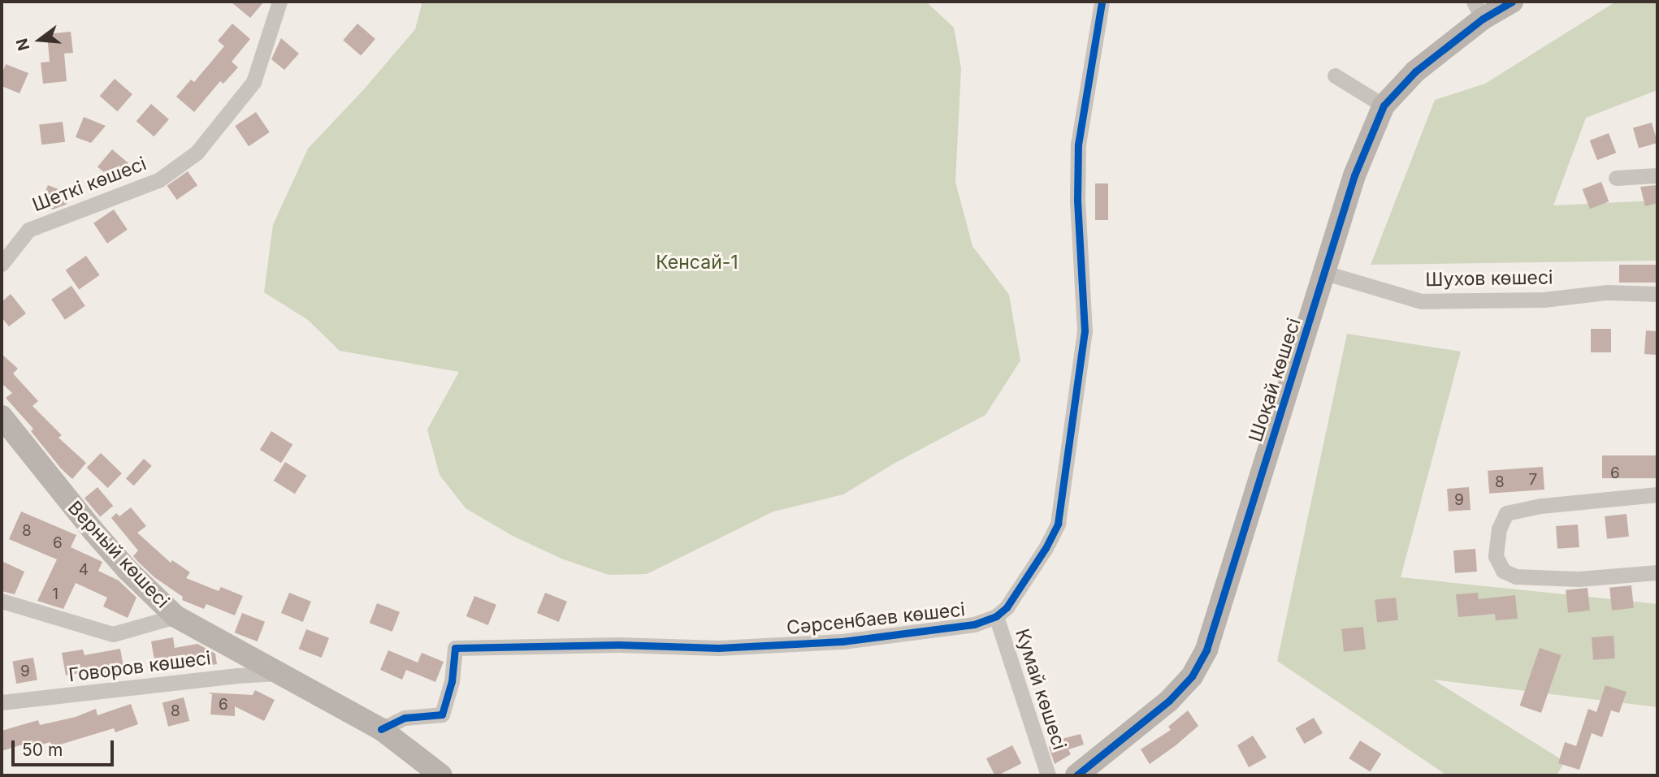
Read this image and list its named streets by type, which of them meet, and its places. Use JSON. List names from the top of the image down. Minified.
{"streets":{"street":["Шеткі көшесі","Шухов көшесі","Шоқай көшесі","Верный көшесі","Сәрсенбаев көшесі","Говоров көшесі","Кумай көшесі"]},"crossings":[["Шухов көшесі","Шоқай көшесі"],["Верный көшесі","Сәрсенбаев көшесі"],["Верный көшесі","Говоров көшесі"],["Сәрсенбаев көшесі","Кумай көшесі"]],"parks":["Кенсай-1"],"house_numbers":["6","7","8","9","8","6","4","1","9","6","8"],"scale_bar":"50 m","north":"left"}
